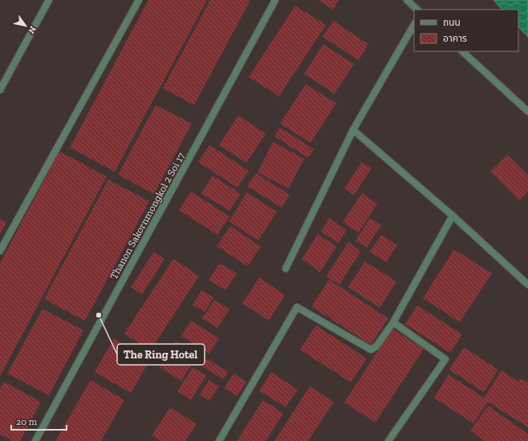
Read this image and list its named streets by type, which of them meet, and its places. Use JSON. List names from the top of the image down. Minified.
{"streets":{"street":["Thanon Sakornmongkol 2 Soi 17"]},"places":["The Ring Hotel"],"legend":["ถนน","อาคาร"],"scale_bar":"20 m","north":"bottom right"}
